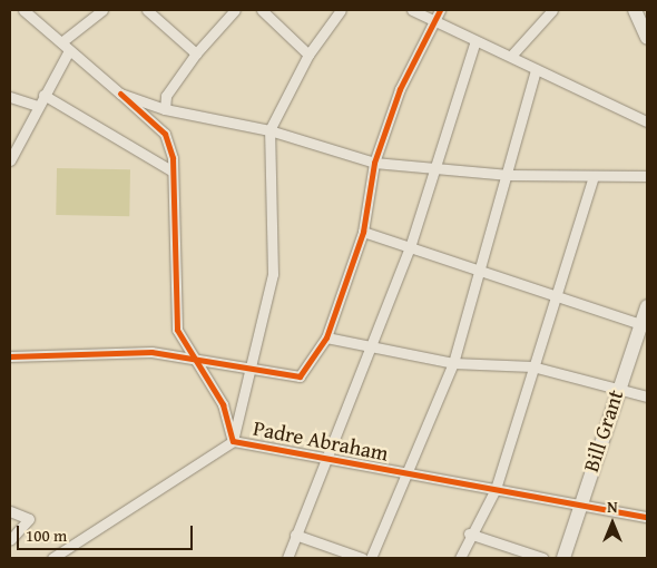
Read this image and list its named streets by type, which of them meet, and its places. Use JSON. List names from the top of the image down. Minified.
{"streets":{"street":["Bill Grant","Padre Abraham"]},"crossings":[["Bill Grant","Padre Abraham"]],"scale_bar":"100 m","north":"top"}
